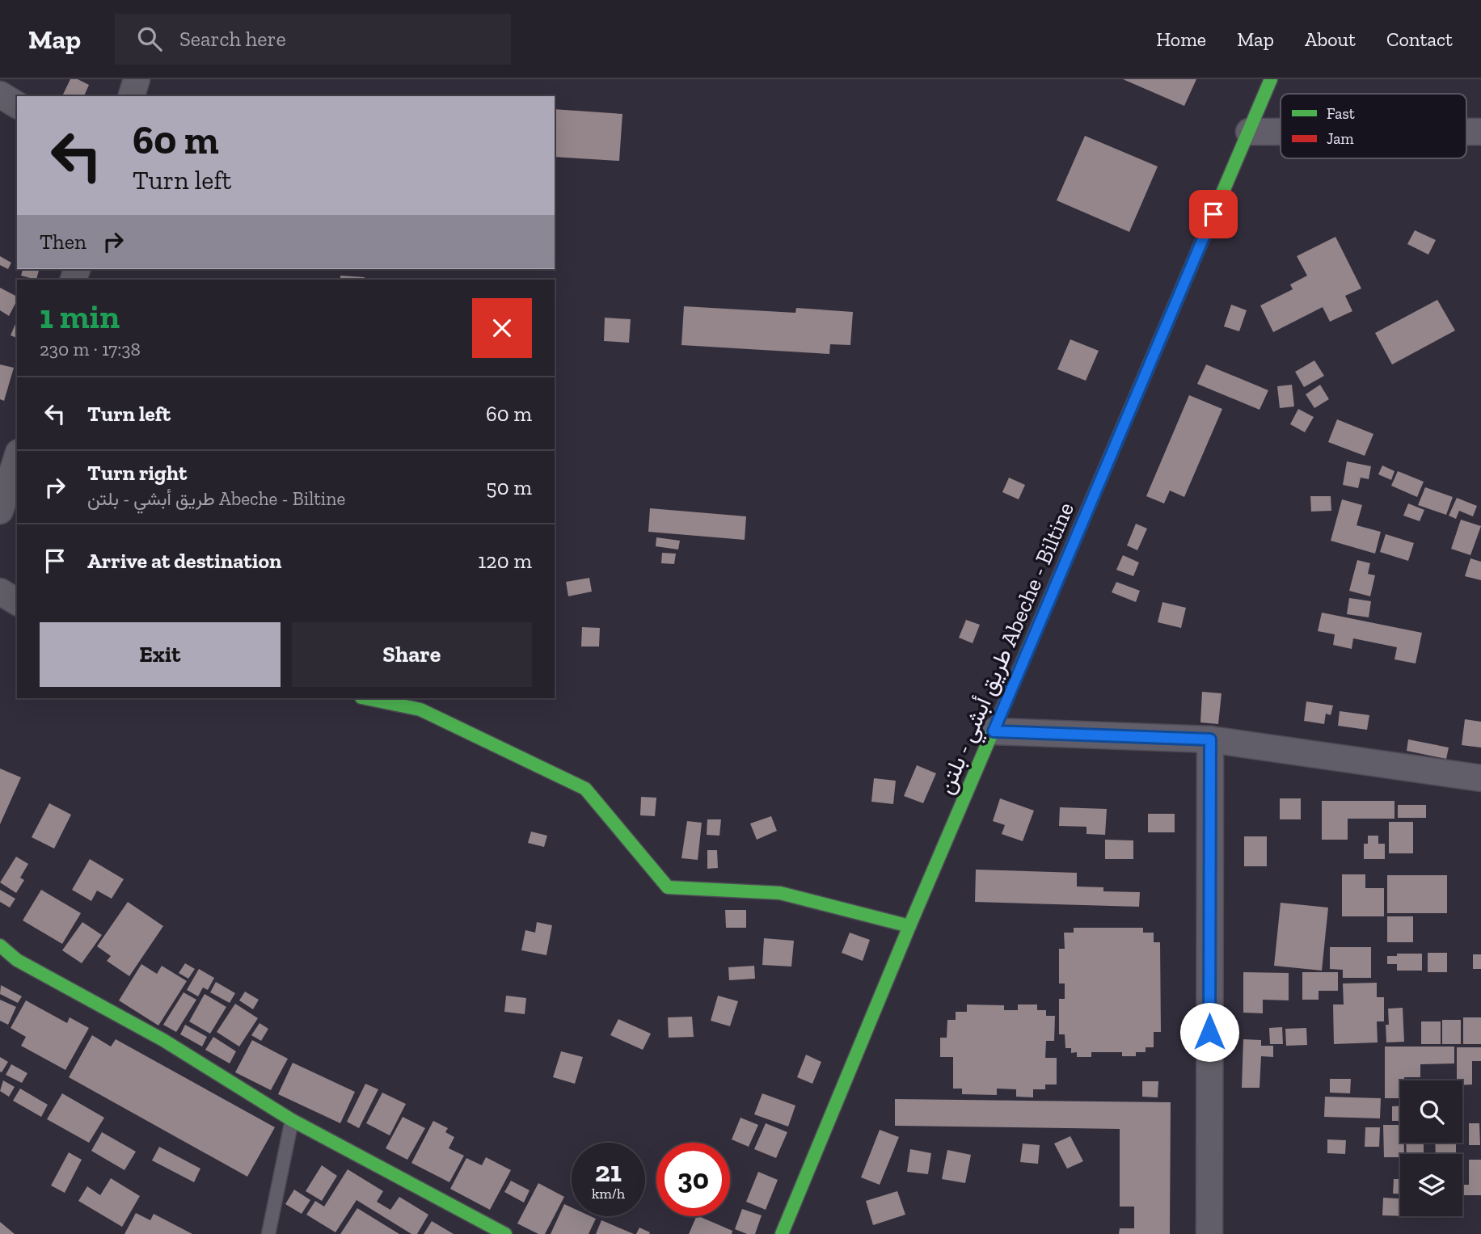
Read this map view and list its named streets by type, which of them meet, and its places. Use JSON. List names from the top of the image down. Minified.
{"streets":{"main road":["طريق أبشي - بلتن Abeche - Biltine"]},"legend":["Fast","Jam"],"page":{"header":"Map","search":"Search here","nav":["Home","Map","About","Contact"],"turn":["60 m","Turn left"],"then":"Then","heading":["1 min","230 m · 17:38"],"list":[{"name":"Turn left","value":"60 m"},{"name":"Turn right","note":"طريق أبشي - بلتن Abeche - Biltine","value":"50 m"},{"name":"Arrive at destination","value":"120 m"}],"buttons":["Exit","Share"],"speed":"21 km/h","limit":"30"}}
